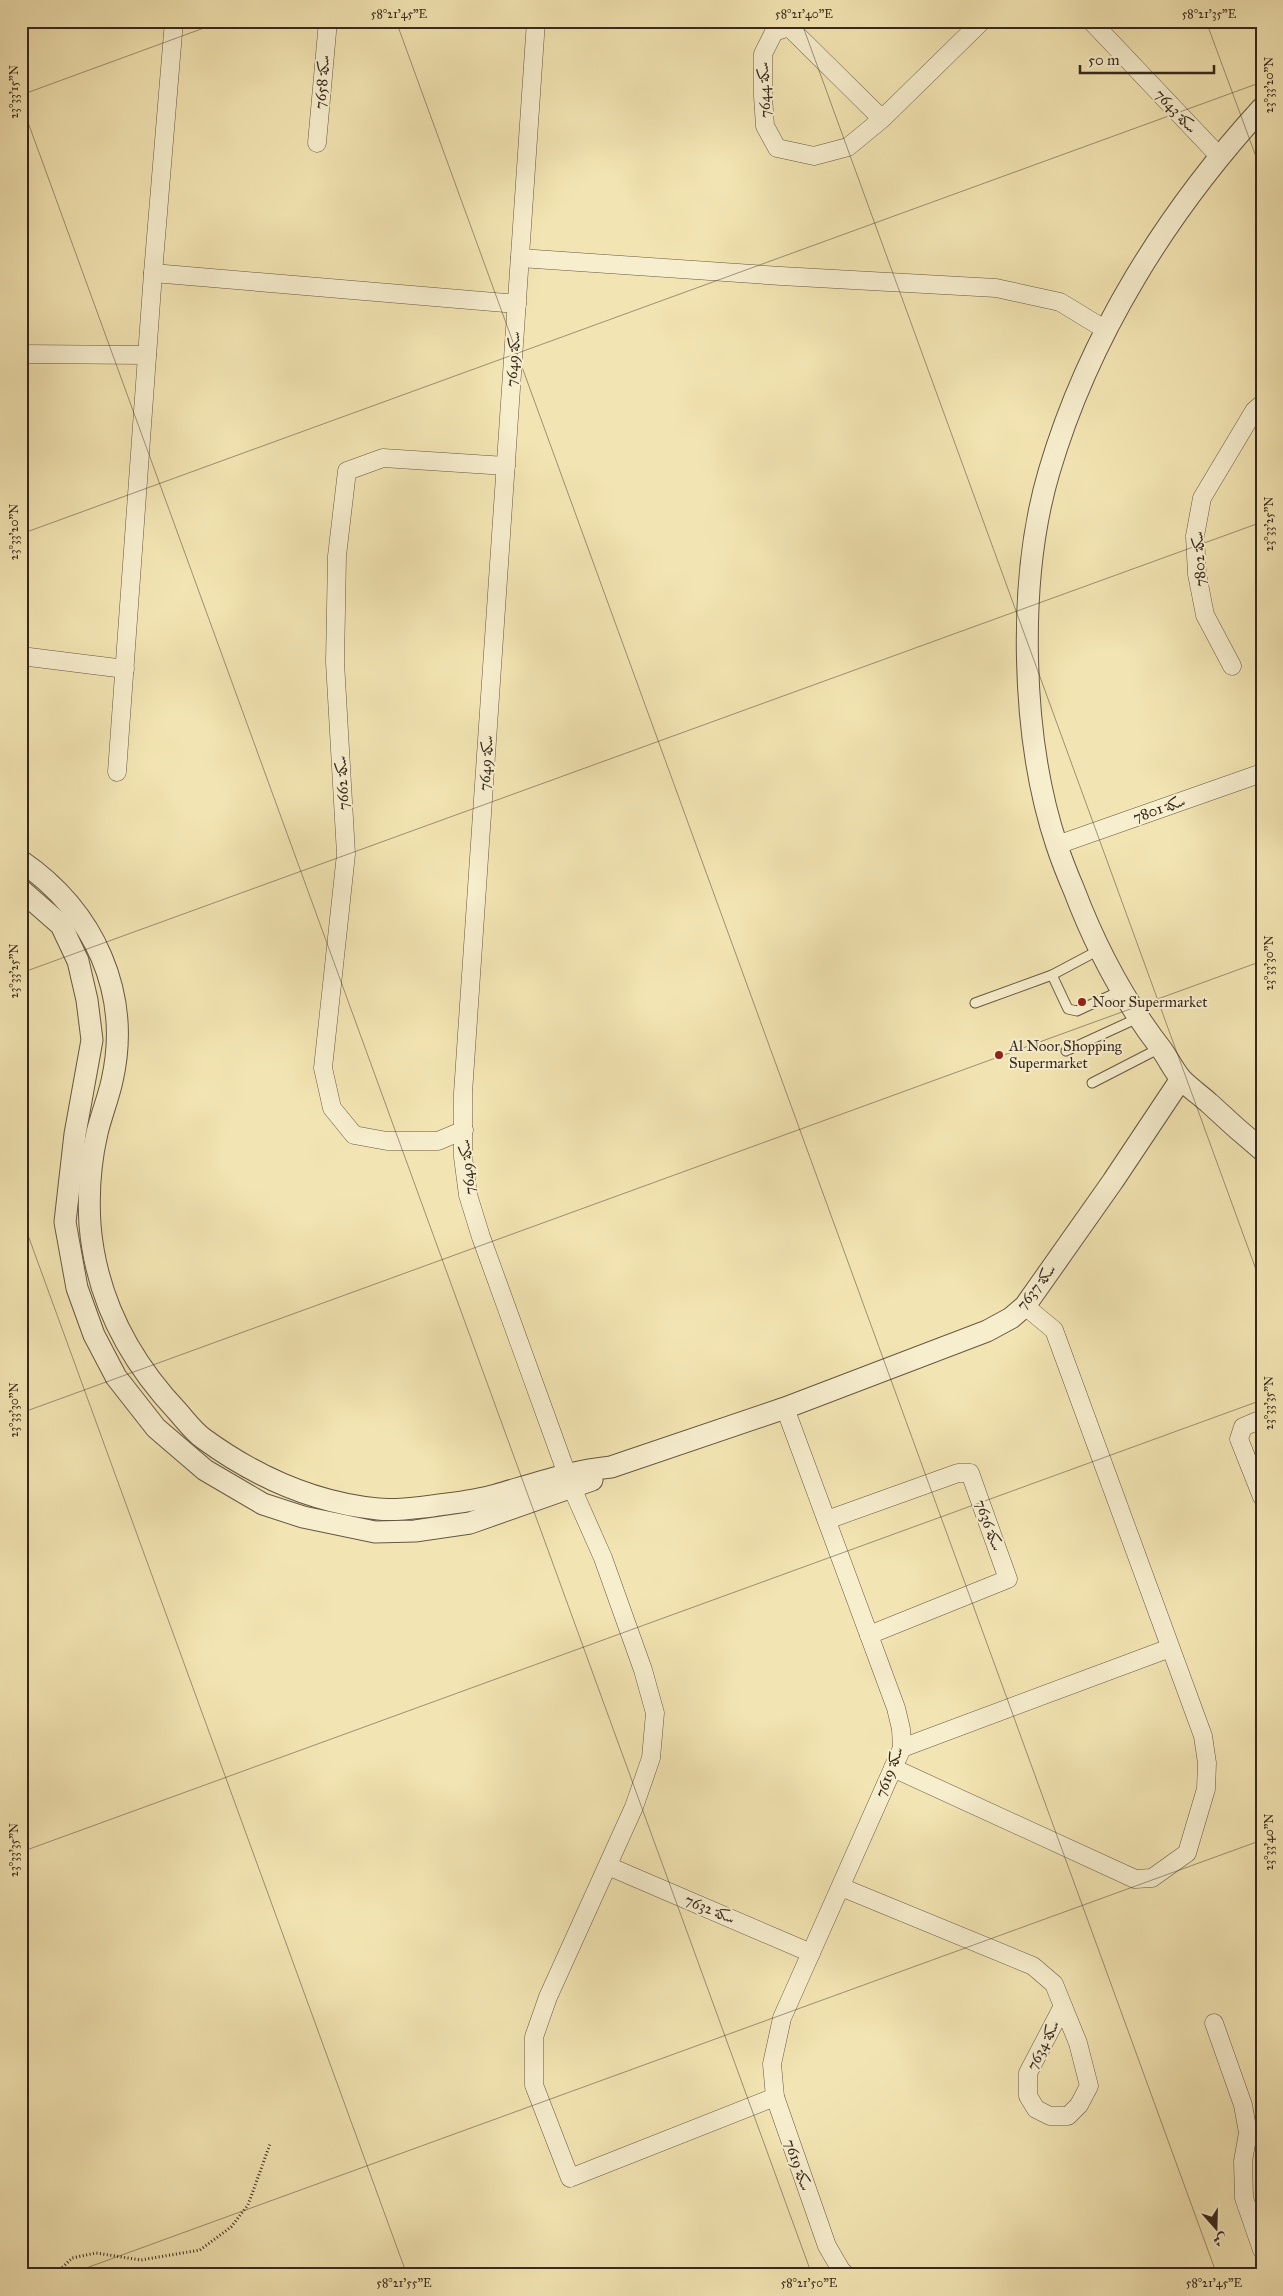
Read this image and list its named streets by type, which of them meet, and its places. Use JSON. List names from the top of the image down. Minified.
{"streets":{"street":["سكة 7658","سكة 7644","سكة 7643","سكة 7649","سكة 7802","سكة 7662","سكة 7801","سكة 7637","سكة 7636","سكة 7619","سكة 7632","سكة 7634"]},"crossings":[["سكة 7649","سكة 7662"],["سكة 7649","سكة 7619"],["سكة 7649","سكة 7632"],["سكة 7637","سكة 7619"],["سكة 7636","سكة 7619"],["سكة 7619","سكة 7632"],["سكة 7619","سكة 7634"]],"places":["Noor Supermarket","Al Noor Shopping Supermarket"],"scale_bar":"50 m","north":"bottom","coordinates":["58°21'45\"E","58°21'40\"E","58°21'35\"E","23°33'20\"N","23°33'15\"N","23°33'25\"N","23°33'30\"N","23°33'35\"N","23°33'40\"N","58°21'55\"E","58°21'50\"E"]}
